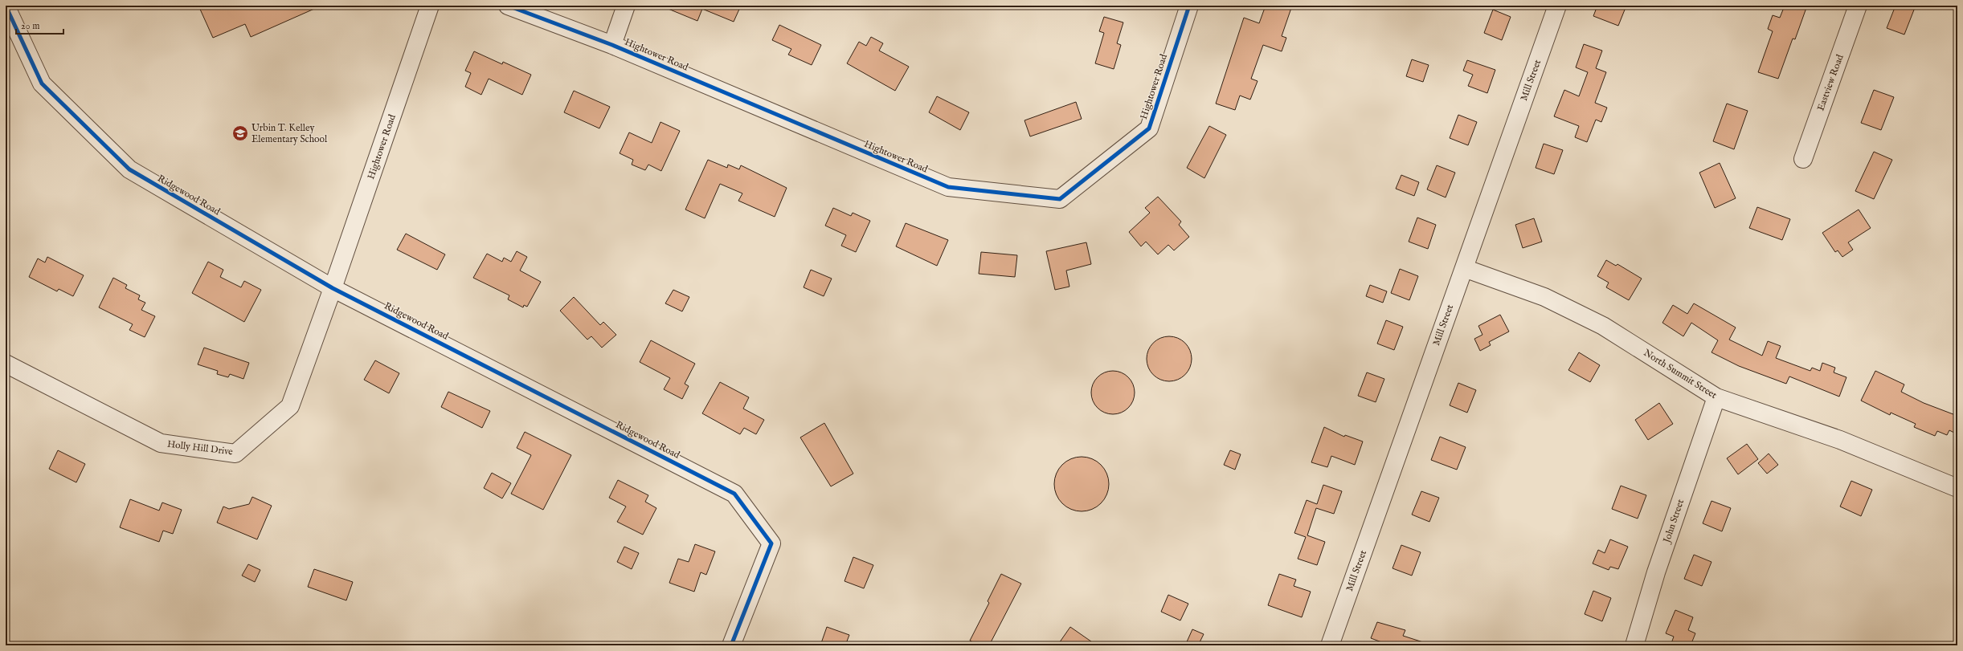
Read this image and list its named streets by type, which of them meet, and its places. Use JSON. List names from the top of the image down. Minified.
{"streets":{"street":["Hightower Road","Mill Street","Eastview Road","Ridgewood Road","North Summit Street","Holly Hill Drive","John Street"]},"crossings":[["Hightower Road","Ridgewood Road"],["Hightower Road","Holly Hill Drive"],["Mill Street","North Summit Street"],["Ridgewood Road","Holly Hill Drive"],["North Summit Street","John Street"]],"places":{"school or university":["Urbin T. Kelley Elementary School"]},"scale_bar":"20 m"}
